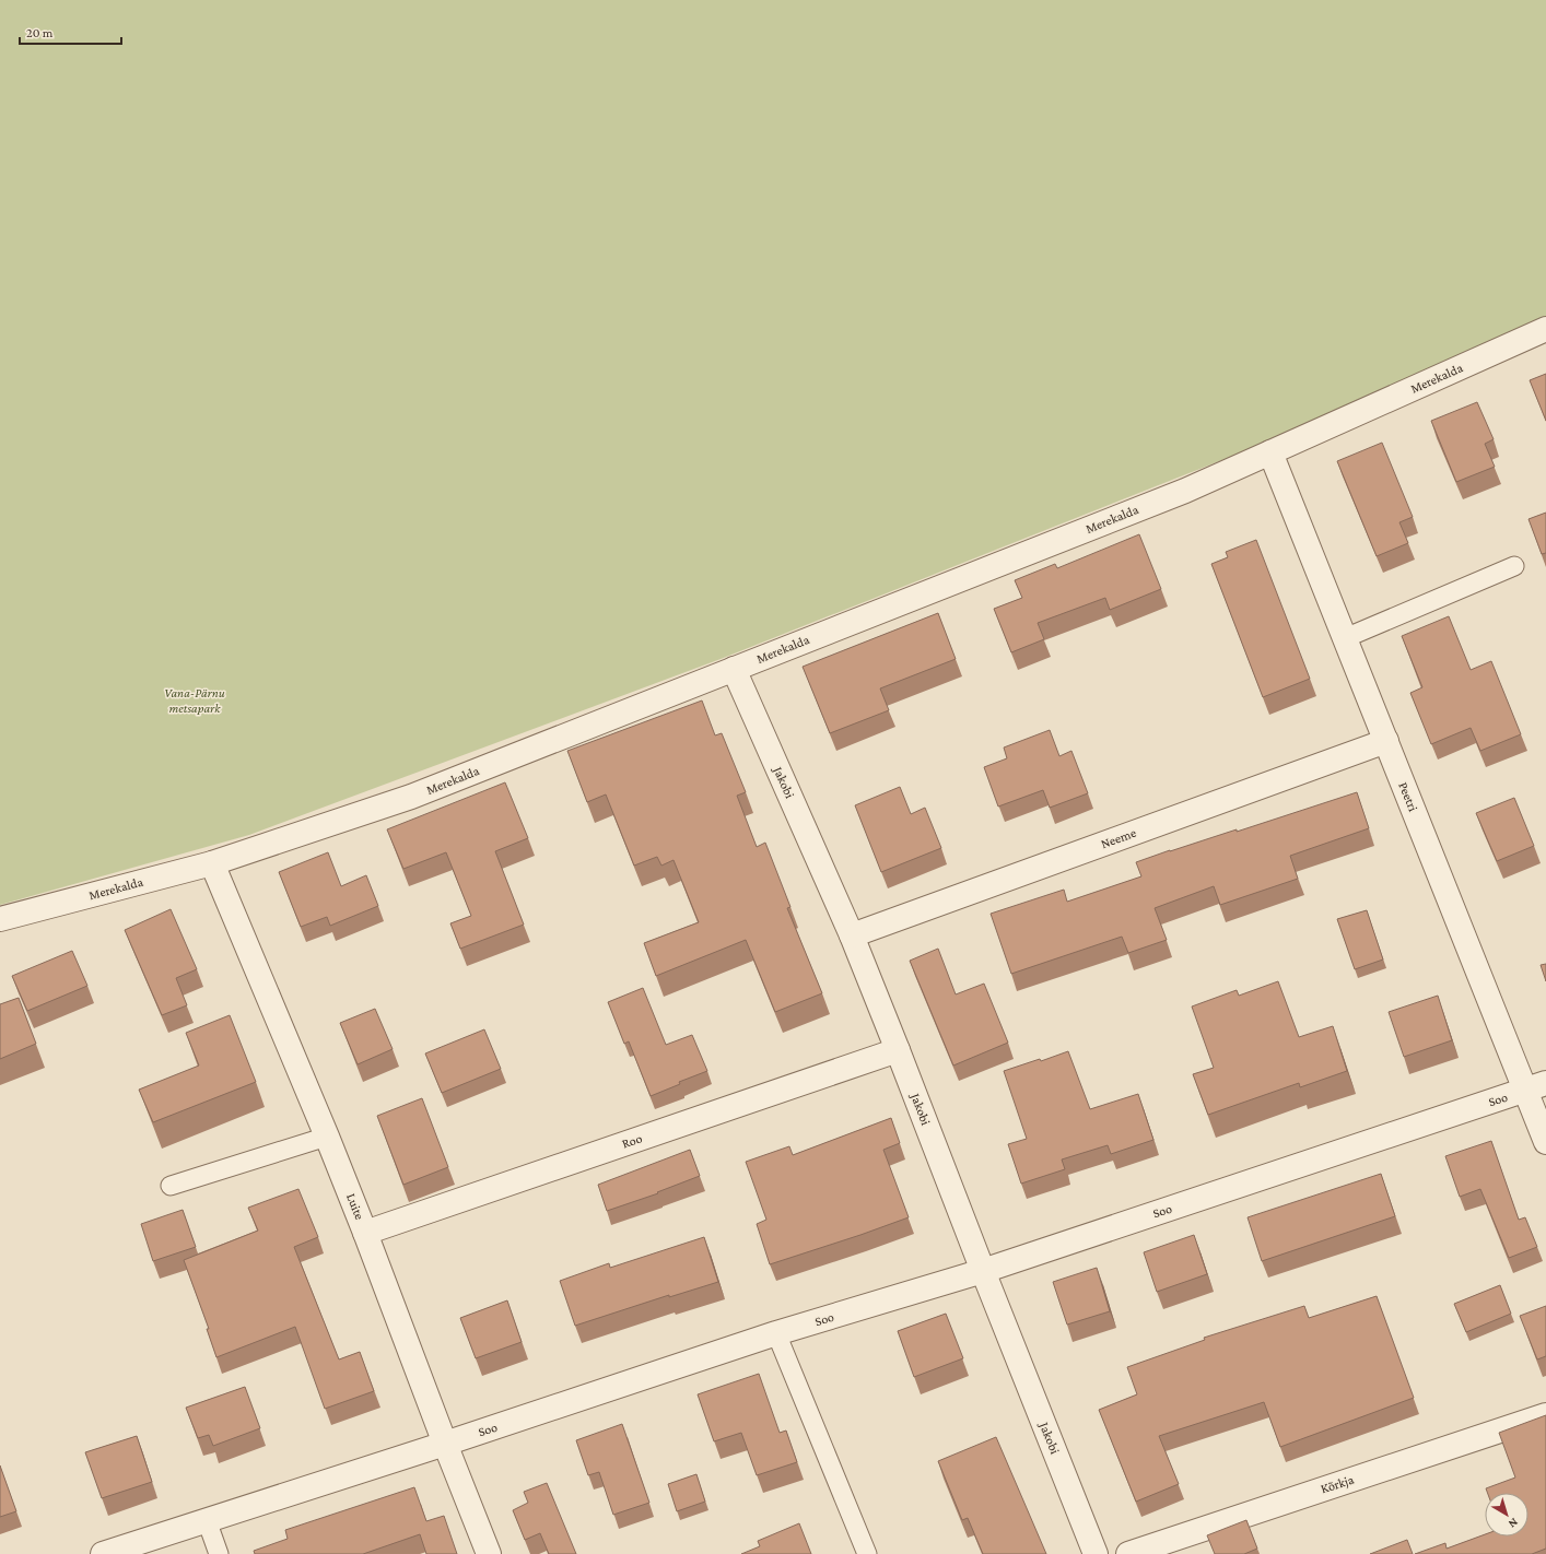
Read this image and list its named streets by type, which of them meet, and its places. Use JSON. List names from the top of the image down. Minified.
{"streets":{"street":["Merekalda","Jakobi","Peetri","Neeme","Soo","Roo","Luite","Kõrkja"]},"crossings":[["Merekalda","Jakobi"],["Merekalda","Peetri"],["Merekalda","Luite"],["Jakobi","Neeme"],["Jakobi","Soo"],["Jakobi","Roo"],["Peetri","Neeme"],["Peetri","Soo"],["Soo","Luite"],["Roo","Luite"]],"parks":["Vana-Pärnu metsapark"],"scale_bar":"20 m","north":"bottom right"}
